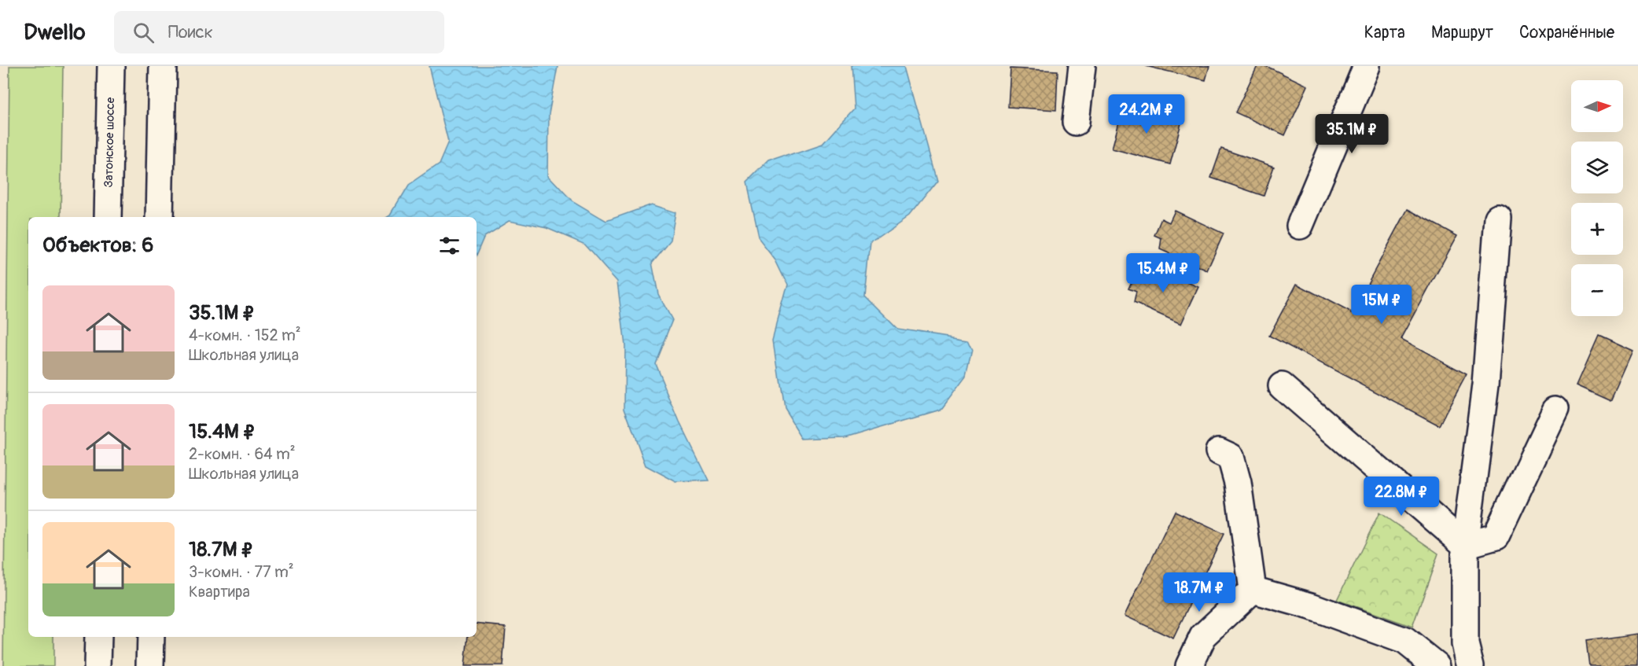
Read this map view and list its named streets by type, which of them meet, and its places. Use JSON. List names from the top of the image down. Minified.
{"streets":{"street":["Затонское шоссе"]},"north":"right","page":{"header":"Dwello","search":"Поиск","nav":["Карта","Маршрут","Сохранённые"],"map_buttons":["+","−"],"price":["24.2M ₽","35.1M ₽","15.4M ₽","15M ₽","22.8M ₽","18.7M ₽"],"heading":"Объектов: 6","list":[{"name":"35.1M ₽","note":"4-комн. · 152 m² · Школьная улица"},{"name":"15.4M ₽","note":"2-комн. · 64 m² · Школьная улица"},{"name":"18.7M ₽","note":"3-комн. · 77 m² · Квартира"}]}}
